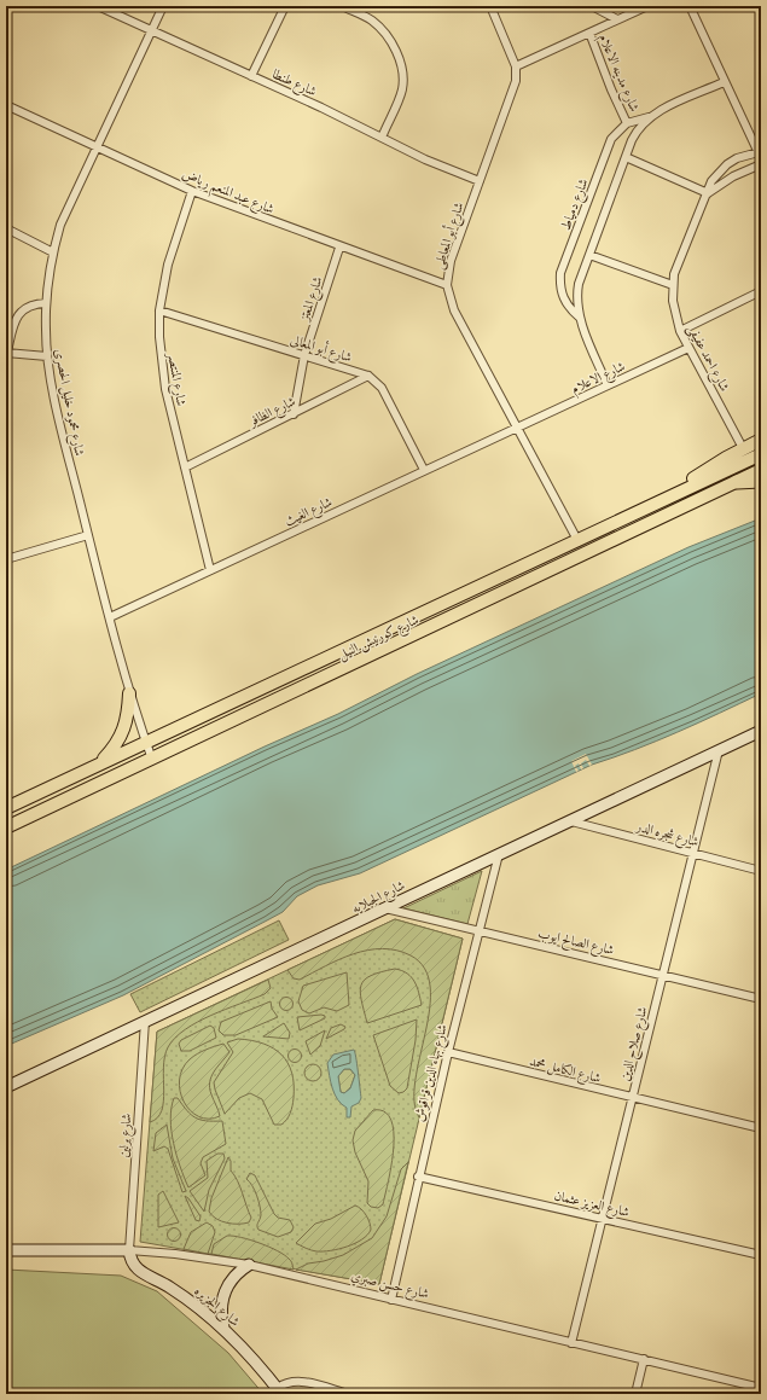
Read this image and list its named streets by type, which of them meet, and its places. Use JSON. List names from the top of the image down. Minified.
{"streets":{"main road":["شارع كورنيش النيل"],"street":["شارع مدينه الاعلام","شارع طنطا","شارع عبد المنعم رياض","شارع دمياط","شارع أبو المعاطى","شارع المعتز","شارع أبو المعالى","شارع احمد عفيفى","شارع الاعلام","شارع المنتصر","شارع محمود خليل الحصرى","شارع الظافر","شارع الغيث","شارع شجره الدر","شارع الجبلايه","شارع الصالح ايوب","شارع صلاح الدين","شارع الكامل محمد","شارع بهاء الدين قراقوش","شارع برلين","شارع العزيز عثمان","شارع حسن صبري","شارع الجزيره"]},"crossings":[["شارع مدينه الاعلام","شارع دمياط"],["شارع طنطا","شارع أبو المعاطى"],["شارع طنطا","شارع محمود خليل الحصرى"],["شارع عبد المنعم رياض","شارع أبو المعاطى"],["شارع عبد المنعم رياض","شارع المعتز"],["شارع عبد المنعم رياض","شارع المنتصر"],["شارع عبد المنعم رياض","شارع محمود خليل الحصرى"],["شارع دمياط","شارع الاعلام"],["شارع أبو المعاطى","شارع الاعلام"],["شارع أبو المعاطى","شارع الغيث"],["شارع أبو المعاطى","شارع كورنيش النيل"],["شارع المعتز","شارع أبو المعالى"],["شارع المعتز","شارع الظافر"],["شارع أبو المعالى","شارع المنتصر"],["شارع أبو المعالى","شارع الظافر"],["شارع أبو المعالى","شارع الغيث"],["شارع احمد عفيفى","شارع الاعلام"],["شارع الاعلام","شارع الغيث"],["شارع المنتصر","شارع الظافر"],["شارع المنتصر","شارع الغيث"],["شارع محمود خليل الحصرى","شارع الغيث"],["شارع محمود خليل الحصرى","شارع كورنيش النيل"],["شارع شجره الدر","شارع الجبلايه"],["شارع شجره الدر","شارع صلاح الدين"],["شارع الجبلايه","شارع الصالح ايوب"],["شارع الجبلايه","شارع صلاح الدين"],["شارع الجبلايه","شارع بهاء الدين قراقوش"],["شارع الجبلايه","شارع برلين"],["شارع الصالح ايوب","شارع صلاح الدين"],["شارع الصالح ايوب","شارع بهاء الدين قراقوش"],["شارع صلاح الدين","شارع الكامل محمد"],["شارع صلاح الدين","شارع العزيز عثمان"],["شارع صلاح الدين","شارع حسن صبري"],["شارع الكامل محمد","شارع بهاء الدين قراقوش"],["شارع بهاء الدين قراقوش","شارع العزيز عثمان"],["شارع بهاء الدين قراقوش","شارع حسن صبري"],["شارع برلين","شارع حسن صبري"],["شارع برلين","شارع الجزيره"],["شارع حسن صبري","شارع الجزيره"]]}
